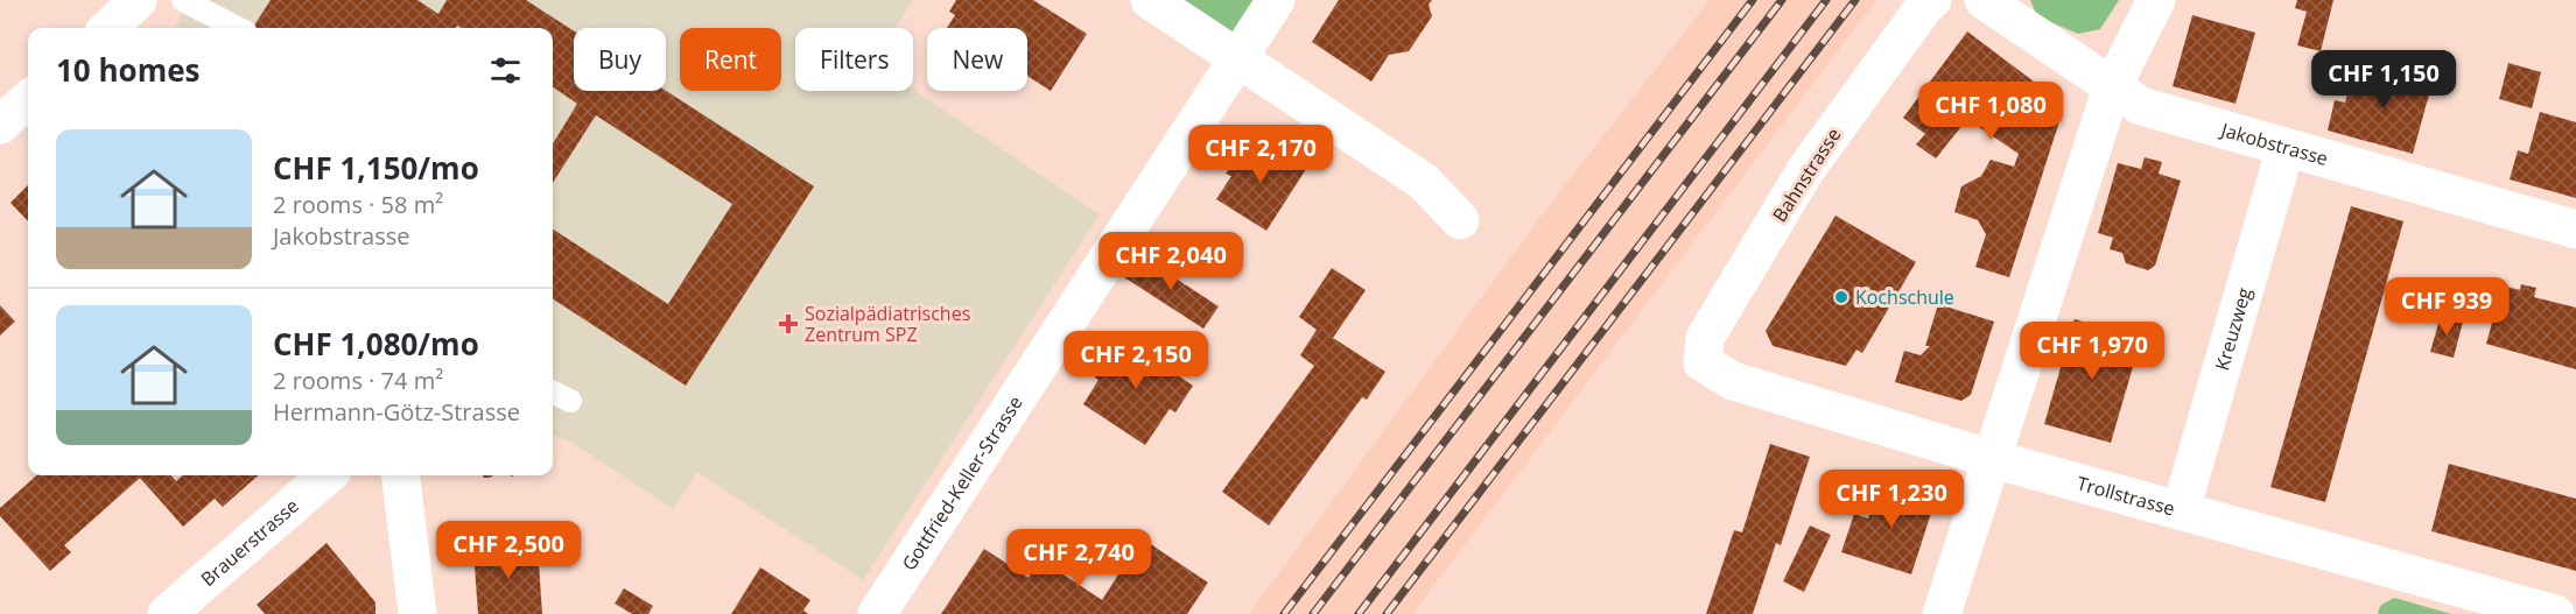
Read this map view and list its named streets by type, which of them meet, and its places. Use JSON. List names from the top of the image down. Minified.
{"streets":{"street":["Jakobstrasse","Bahnstrasse","Kreuzweg","Gottfried-Keller-Strasse","Trollstrasse","Brauerstrasse"]},"crossings":[["Jakobstrasse","Kreuzweg"],["Bahnstrasse","Trollstrasse"],["Kreuzweg","Trollstrasse"]],"places":{"other":["Kochschule"],"health":["Sozialpädiatrisches Zentrum SPZ"]},"page":{"chip":["Buy","Rent","Filters","New"],"heading":"10 homes","price":["CHF 1,150","CHF 1,080","CHF 2,170","CHF 2,040","CHF 939","CHF 1,970","CHF 2,150","CHF 1,230","CHF 2,500","CHF 2,740"],"list":[{"name":"CHF 1,150/mo","note":"2 rooms · 58 m² · Jakobstrasse"},{"name":"CHF 1,080/mo","note":"2 rooms · 74 m² · Hermann-Götz-Strasse"}]}}
